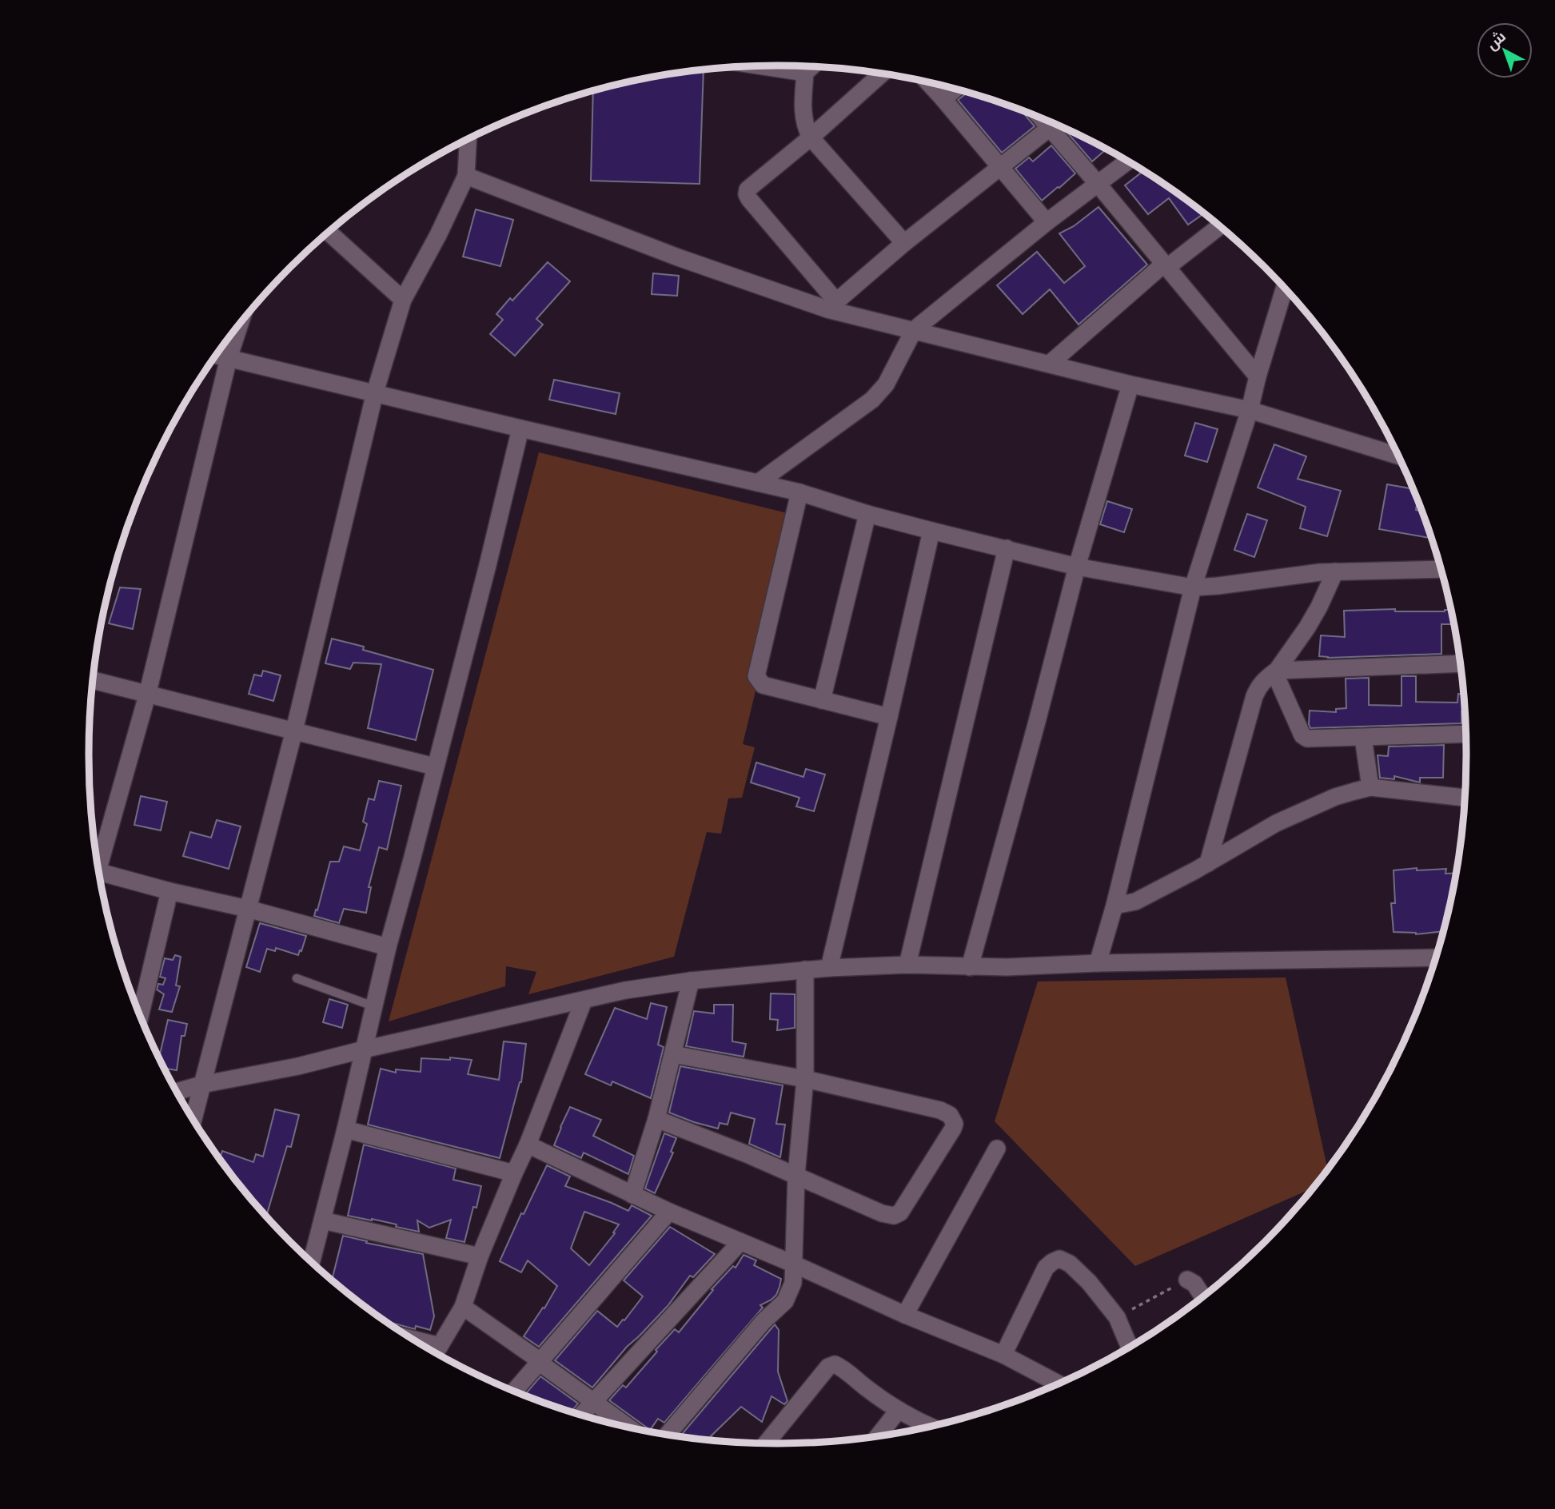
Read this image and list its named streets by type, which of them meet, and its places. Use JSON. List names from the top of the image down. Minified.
{"north":"top left"}
